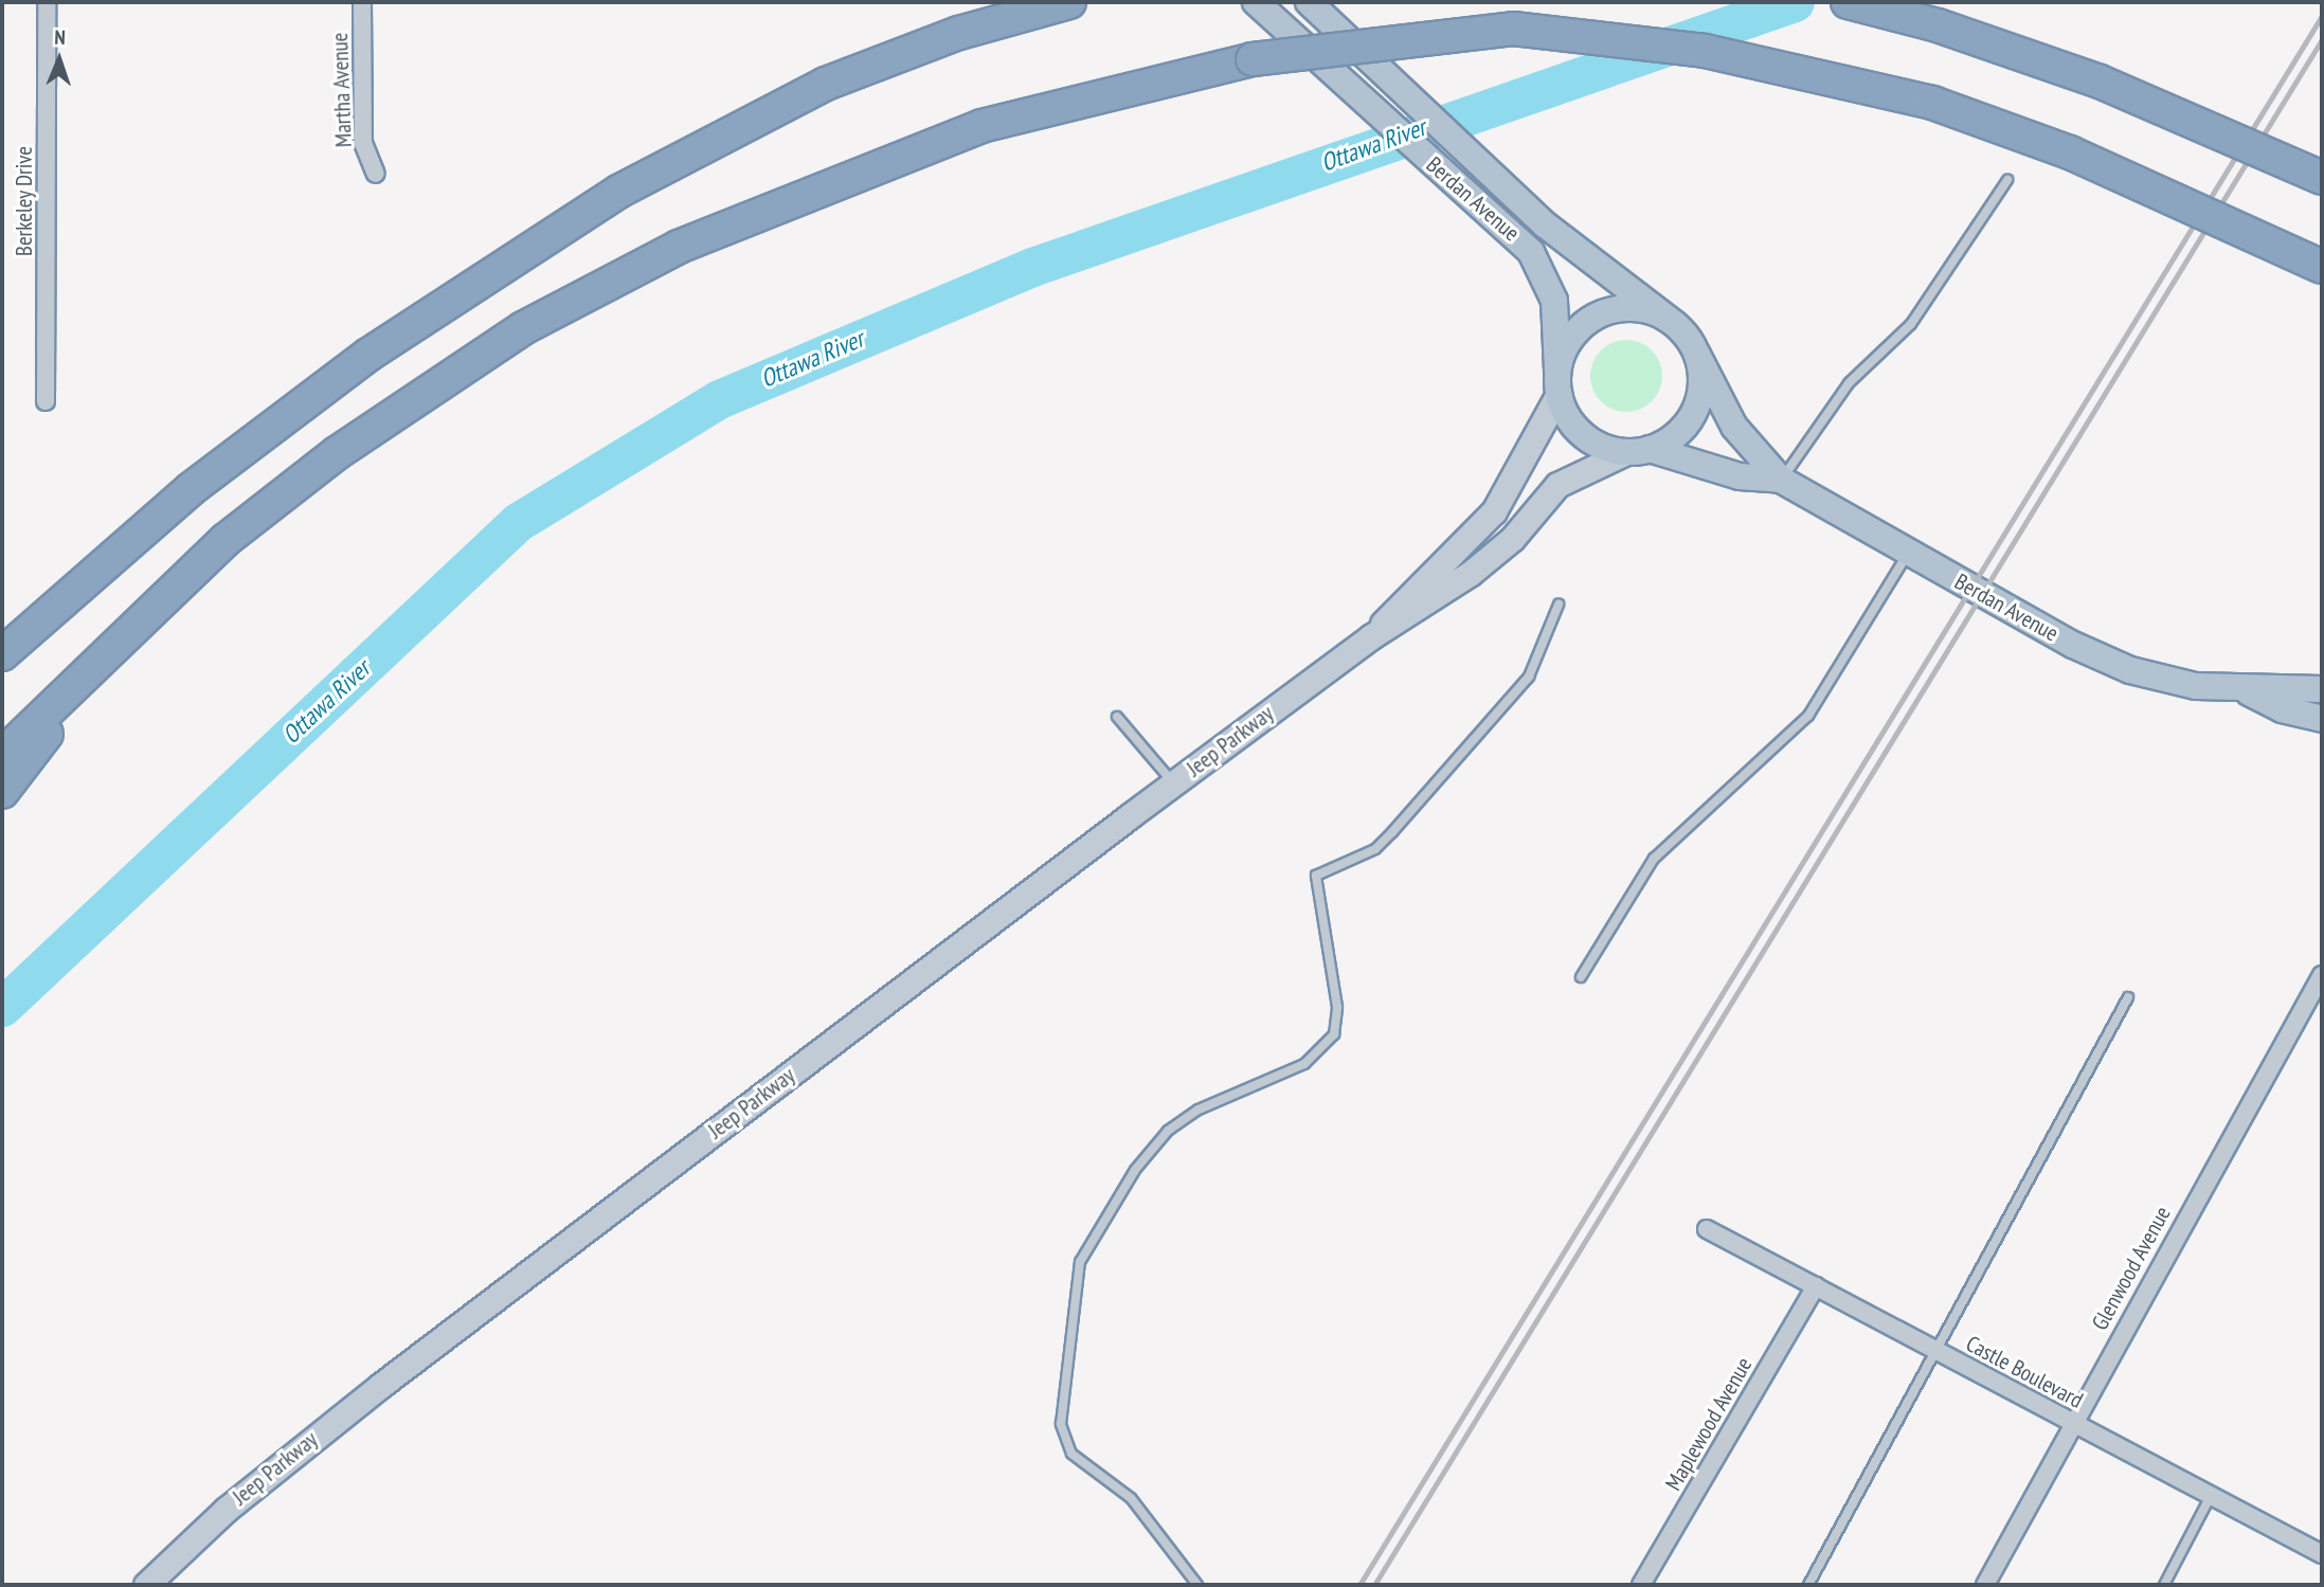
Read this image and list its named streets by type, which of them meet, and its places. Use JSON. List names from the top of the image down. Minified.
{"streets":{"main road":["Berdan Avenue"],"street":["Martha Avenue","Berkeley Drive","Jeep Parkway","Glenwood Avenue","Castle Boulevard","Maplewood Avenue"]},"crossings":[["Berdan Avenue","Jeep Parkway"],["Glenwood Avenue","Castle Boulevard"],["Castle Boulevard","Maplewood Avenue"]],"water":["Ottawa River"],"north":"top"}
